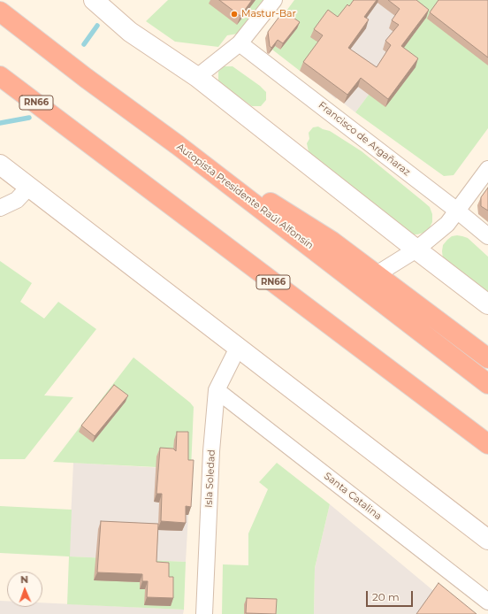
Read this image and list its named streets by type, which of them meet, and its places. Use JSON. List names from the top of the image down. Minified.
{"streets":{"highway":["RN66","Autopista Presidente Raúl Alfonsín"],"street":["Francisco de Argañaraz","Isla Soledad","Santa Catalina"]},"crossings":[["Isla Soledad","Santa Catalina"]],"places":["Mastur-Bar"],"scale_bar":"20 m","north":"top"}
